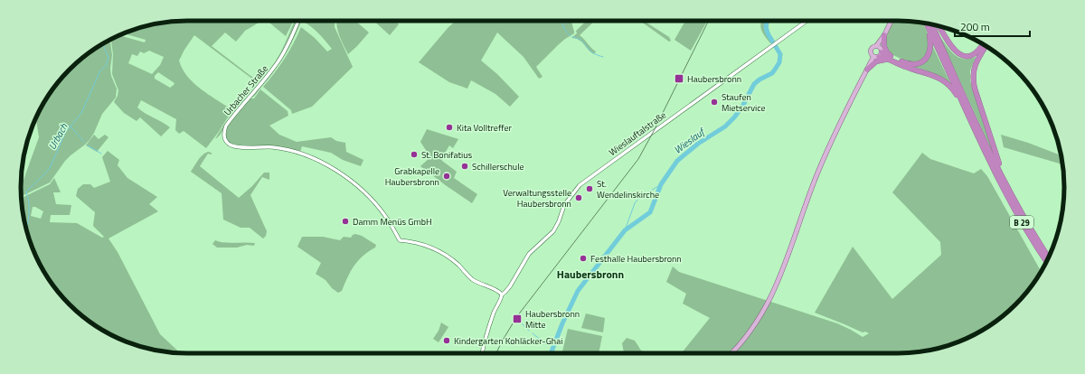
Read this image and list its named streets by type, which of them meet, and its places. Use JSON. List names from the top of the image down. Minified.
{"streets":{"highway":["B 29"],"street":["Urbacher Straße","Wieslauftalstraße"]},"crossings":[["Urbacher Straße","Wieslauftalstraße"]],"districts":["Haubersbronn"],"water":["Urbach","Wieslauf"],"places":{"transit":["Haubersbronn","Haubersbronn Mitte"],"other":["Staufen Mietservice","Kita Volltreffer","St. Bonifatius","Schillerschule","Grabkapelle Haubersbronn","St. Wendelinskirche","Verwaltungsstelle Haubersbronn","Damm Menüs GmbH","Festhalle Haubersbronn","Kindergarten Kohläcker-Ghai"]},"scale_bar":"200 m"}
